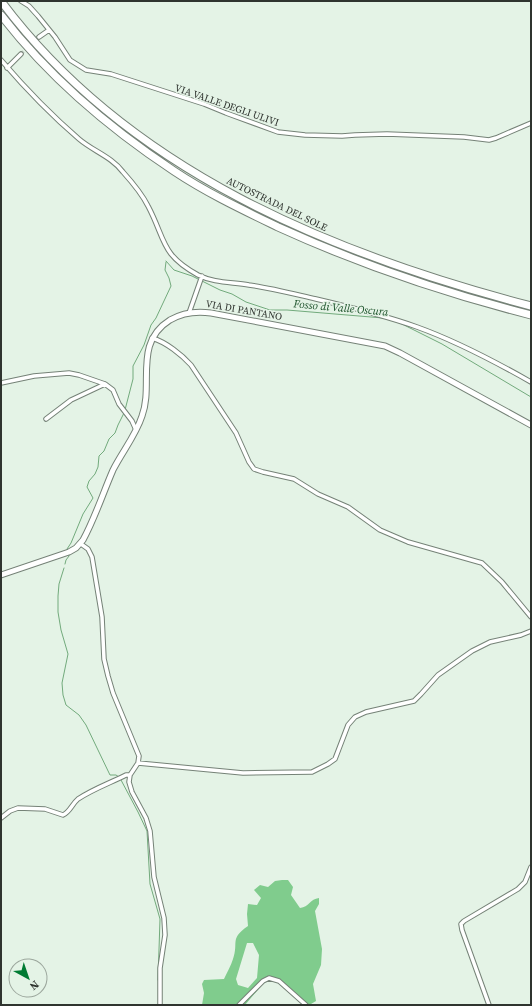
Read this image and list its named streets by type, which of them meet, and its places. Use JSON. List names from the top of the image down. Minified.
{"streets":{"highway":["AUTOSTRADA DEL SOLE"],"street":["VIA VALLE DEGLI ULIVI","VIA DI PANTANO"]},"water":["Fosso di Valle Oscura"],"north":"bottom right"}
